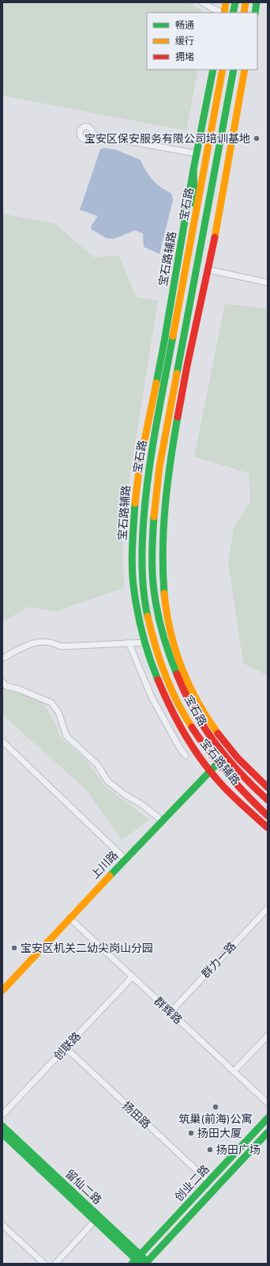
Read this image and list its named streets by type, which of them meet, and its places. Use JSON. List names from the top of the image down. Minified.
{"streets":{"main road":["宝石路","宝石路辅路","上川路","创业二路","留仙二路"],"street":["群力一路","群辉路","创联路","扬田路"]},"crossings":[["宝石路","上川路"],["宝石路辅路","上川路"],["上川路","群辉路"],["群力一路","群辉路"],["群辉路","创联路"],["创联路","扬田路"],["扬田路","创业二路"],["创业二路","留仙二路"]],"places":["宝安区保安服务有限公司培训基地","宝安区机关二幼尖岗山分园","筑巢(前海)公寓","扬田大厦","扬田广场"],"legend":["畅通","缓行","拥堵"]}
